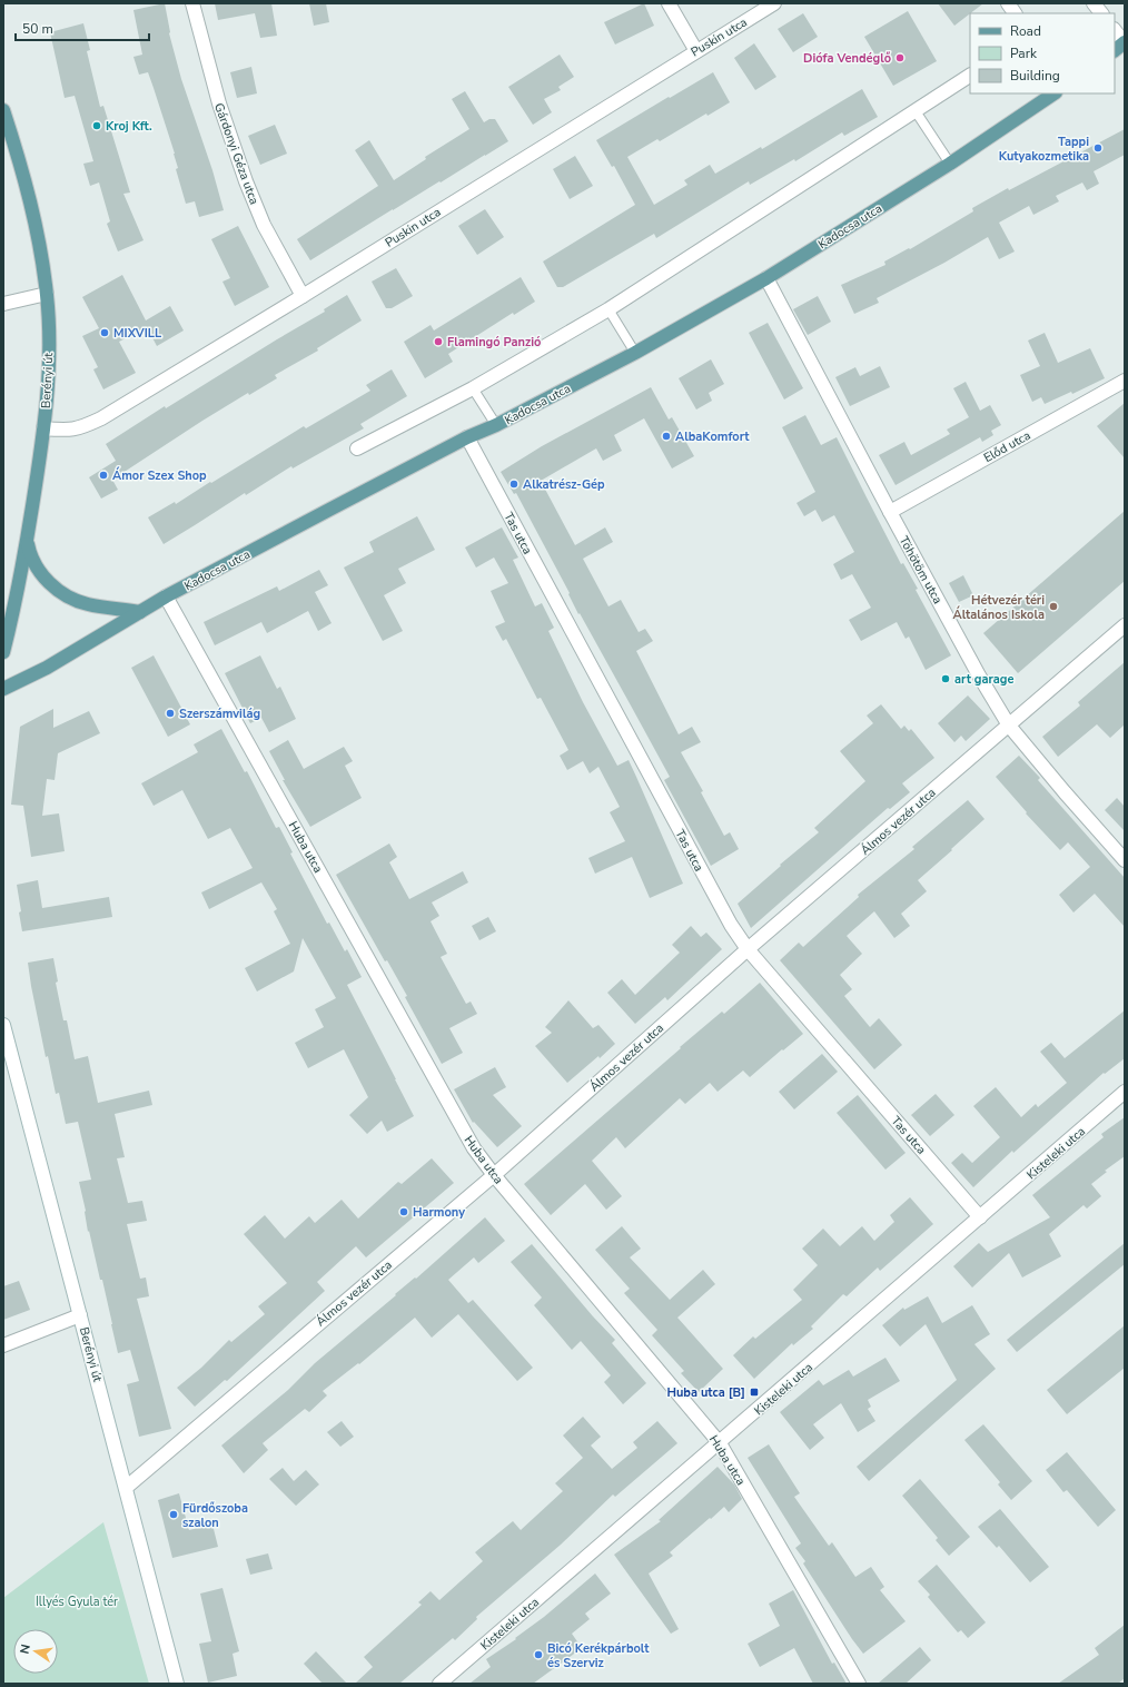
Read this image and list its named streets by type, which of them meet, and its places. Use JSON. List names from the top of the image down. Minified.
{"streets":{"main road":["Kadocsa utca","Berényi út"],"street":["Puskin utca","Gárdonyi Géza utca","Előd utca","Tas utca","Töhötöm utca","Álmos vezér utca","Huba utca","Kisteleki utca"]},"crossings":[["Puskin utca","Gárdonyi Géza utca"],["Puskin utca","Berényi út"],["Kadocsa utca","Tas utca"],["Kadocsa utca","Töhötöm utca"],["Kadocsa utca","Huba utca"],["Berényi út","Álmos vezér utca"],["Előd utca","Töhötöm utca"],["Tas utca","Álmos vezér utca"],["Tas utca","Kisteleki utca"],["Töhötöm utca","Álmos vezér utca"],["Álmos vezér utca","Huba utca"],["Huba utca","Kisteleki utca"]],"parks":["Illyés Gyula tér"],"places":{"other":["Diófa Vendéglő","Kroj Kft.","Tappi Kutyakozmetika","MIXVILL","Flamingó Panzió","AlbaKomfort","Ámor Szex Shop","Alkatrész-Gép","Hétvezér téri Általános Iskola","art garage","Szerszámvilág","Harmony","Fürdőszoba szalon","Bicó Kerékpárbolt és Szerviz"],"transit":["Huba utca [B]"]},"legend":["Road","Park","Building"],"scale_bar":"50 m","north":"left"}
